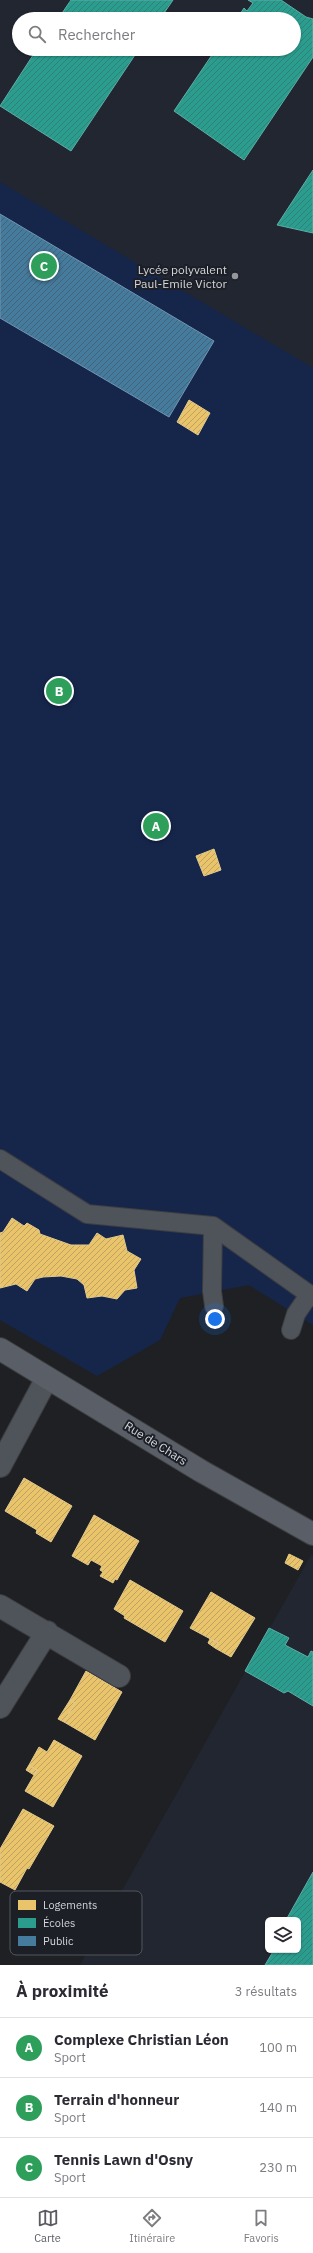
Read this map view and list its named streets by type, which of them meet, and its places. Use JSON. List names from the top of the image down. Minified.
{"streets":{"street":["Rue de Chars"]},"places":["Lycée polyvalent Paul-Emile Victor"],"legend":["Logements","Écoles","Public"],"page":{"search":"Rechercher","pins":["C","B","A"],"heading":["À proximité","3 résultats"],"list":[{"mark":"A","name":"Complexe Christian Léon","note":"Sport","value":"100 m"},{"mark":"B","name":"Terrain d'honneur","note":"Sport","value":"140 m"},{"mark":"C","name":"Tennis Lawn d'Osny","note":"Sport","value":"230 m"}],"nav":["Carte","Itinéraire","Favoris"]}}
